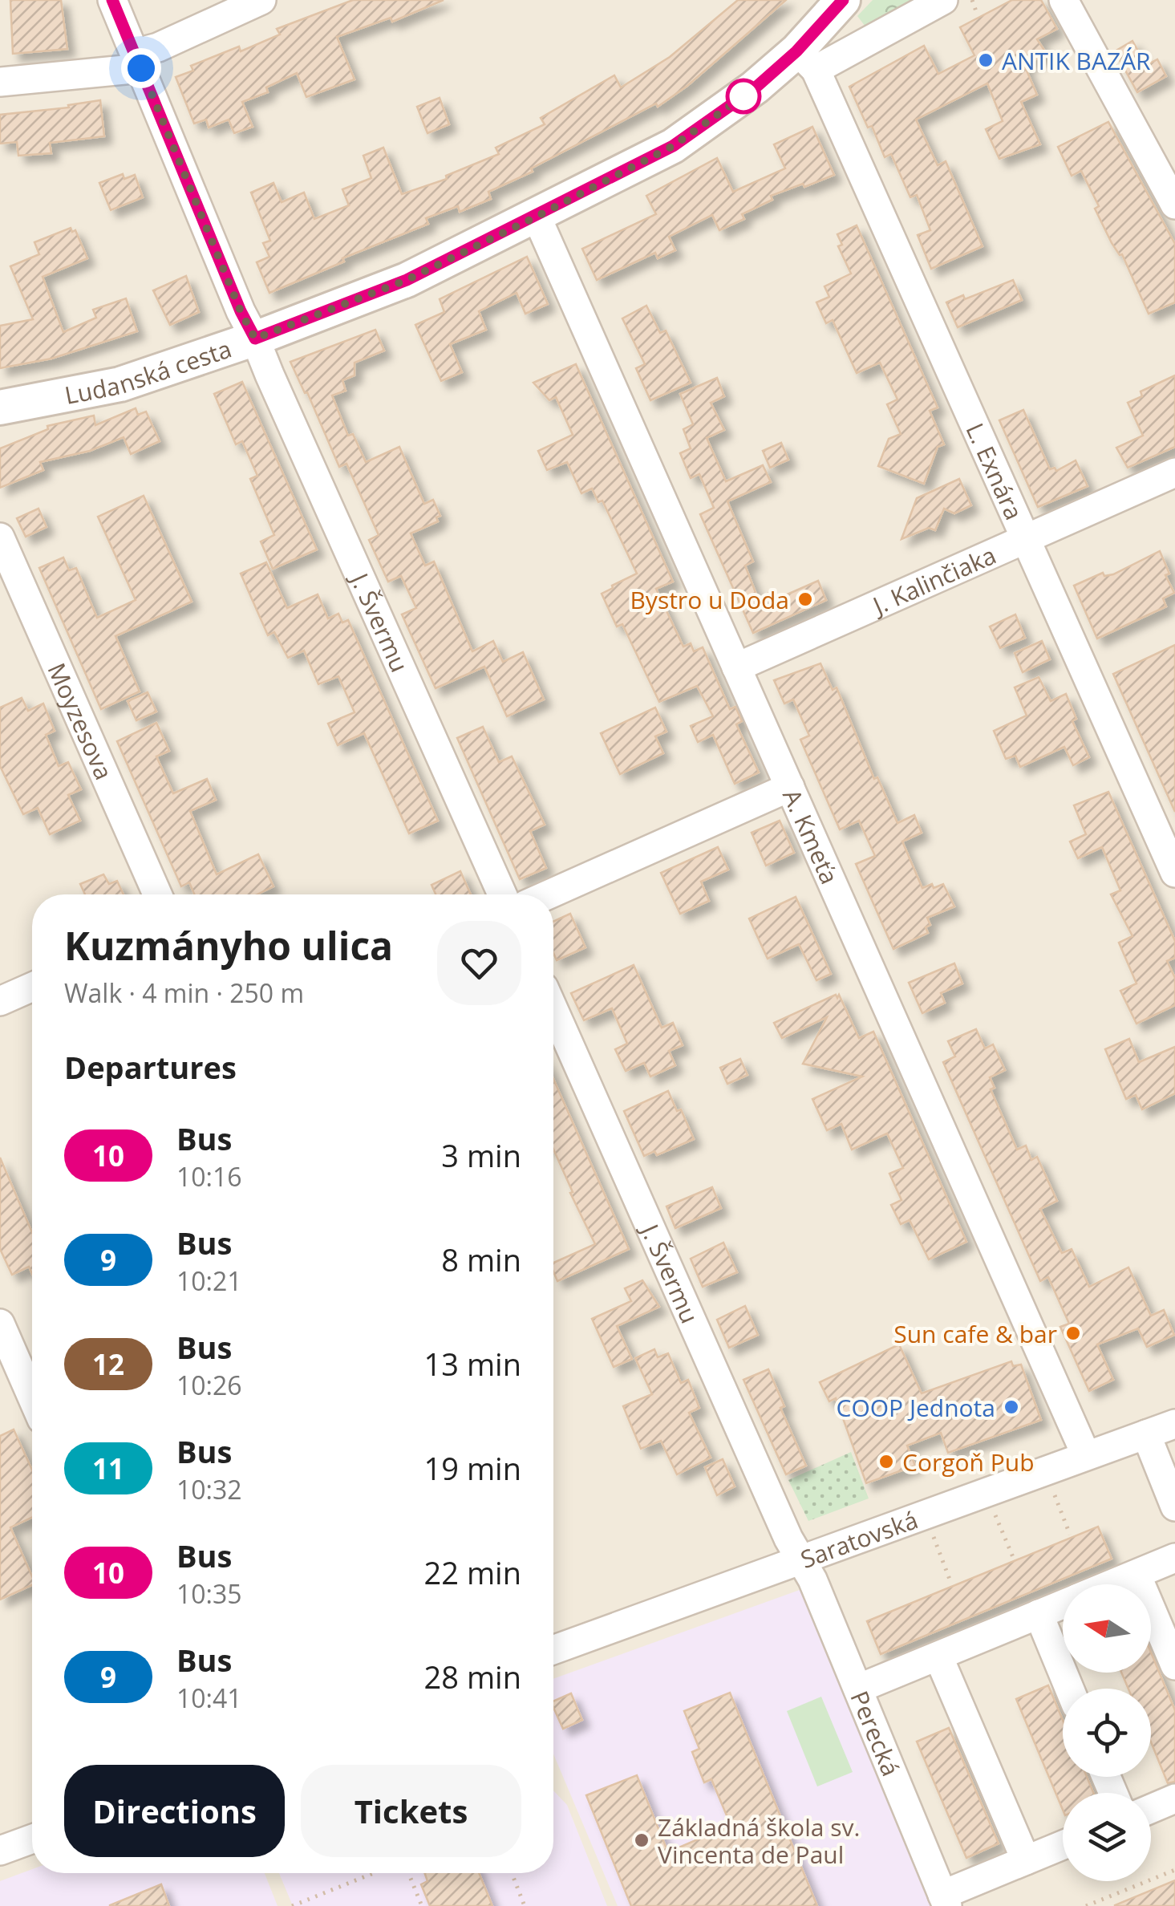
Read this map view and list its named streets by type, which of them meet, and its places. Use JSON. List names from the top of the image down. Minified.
{"streets":{"street":["Ludanská cesta","L. Exnára","J. Kalinčiaka","J. Švermu","Moyzesova","A. Kmeťa","Saratovská","Perecká"]},"crossings":[["Ludanská cesta","L. Exnára"],["Ludanská cesta","J. Švermu"],["Ludanská cesta","A. Kmeťa"],["L. Exnára","J. Kalinčiaka"],["J. Kalinčiaka","A. Kmeťa"],["J. Švermu","Saratovská"],["J. Švermu","Perecká"],["A. Kmeťa","Saratovská"],["Saratovská","Perecká"]],"places":["ANTIK BAZÁR","Bystro u Doda","Sun cafe & bar","COOP Jednota","Corgoň Pub","Základná škola sv. Vincenta de Paul"],"lines":["bus line 10"],"north":"left","page":{"heading":[["Kuzmányho ulica","Walk · 4 min · 250 m"],"Departures"],"list":[{"mark":"10","name":"Bus","note":"10:16","value":"3 min"},{"mark":"9","name":"Bus","note":"10:21","value":"8 min"},{"mark":"12","name":"Bus","note":"10:26","value":"13 min"},{"mark":"11","name":"Bus","note":"10:32","value":"19 min"},{"mark":"10","name":"Bus","note":"10:35","value":"22 min"},{"mark":"9","name":"Bus","note":"10:41","value":"28 min"}],"buttons":["Directions","Tickets"]}}
